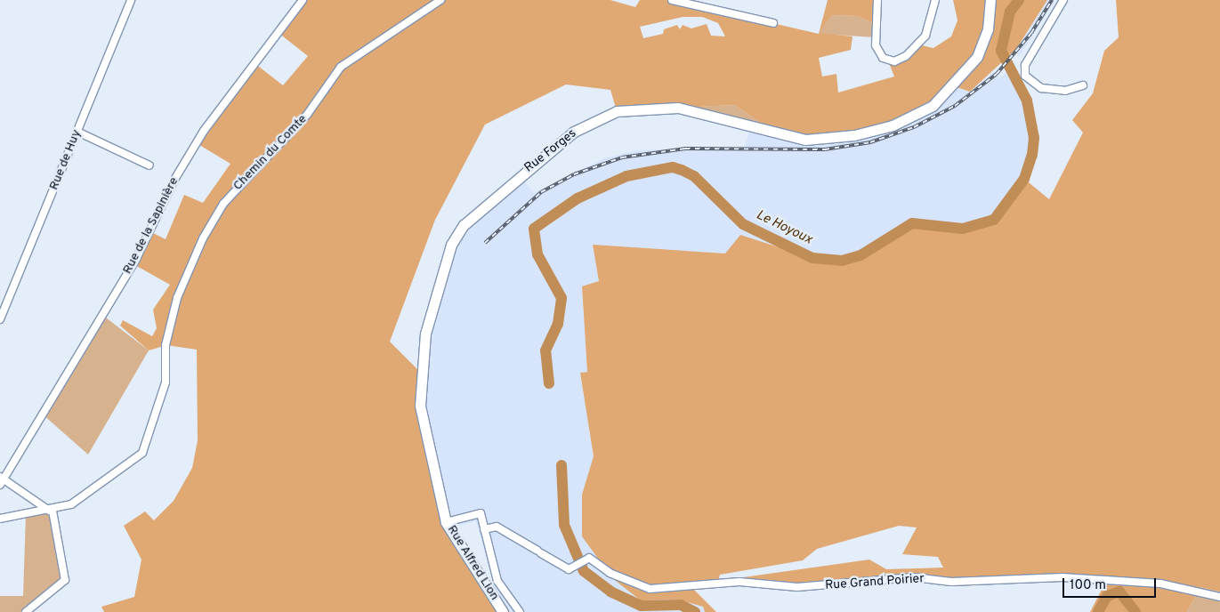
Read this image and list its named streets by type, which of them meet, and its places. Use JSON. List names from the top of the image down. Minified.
{"streets":{"main road":["Rue Forges","Rue Alfred Lion"],"street":["Chemin du Comte","Rue de Huy","Rue de la Sapinière","Rue Grand Poirier"]},"crossings":[["Rue Forges","Rue Alfred Lion"],["Rue Alfred Lion","Rue Grand Poirier"]],"water":["Le Hoyoux"],"scale_bar":"100 m"}
